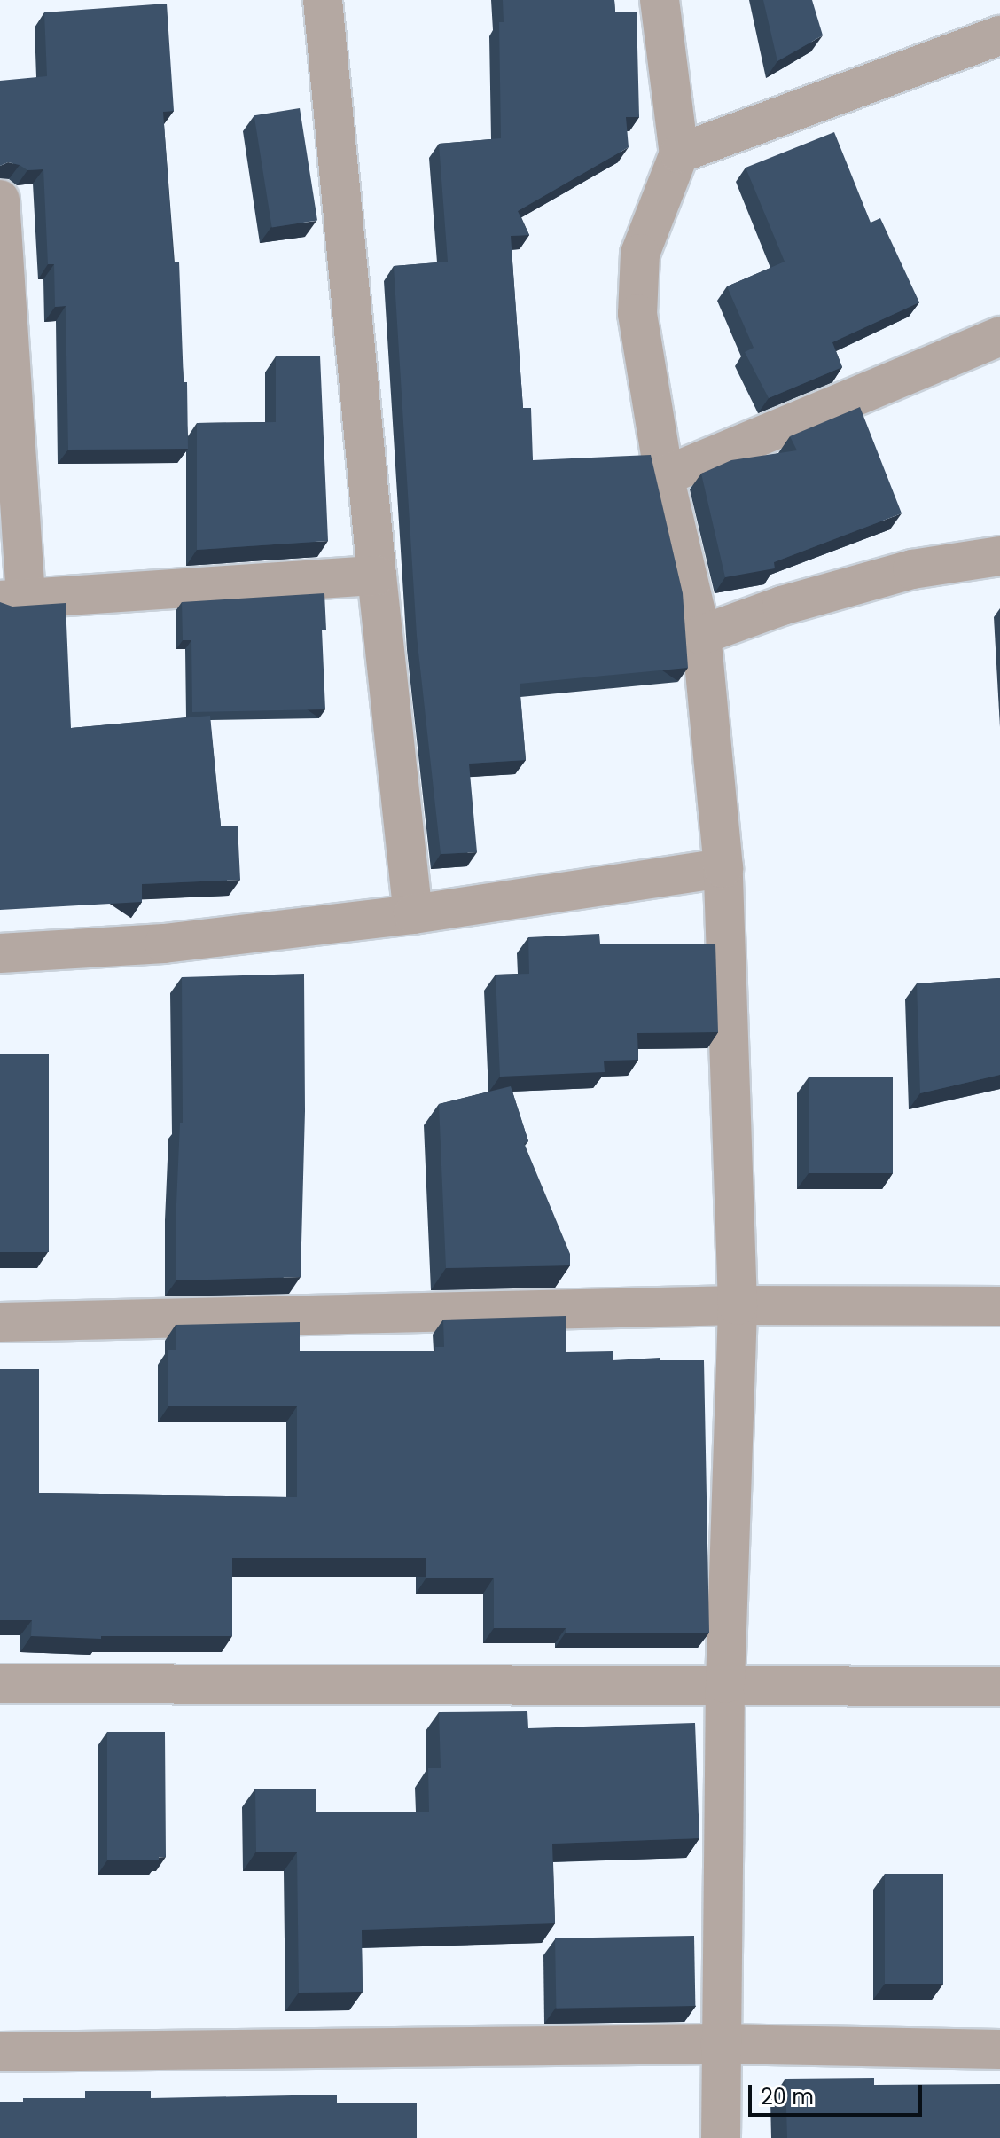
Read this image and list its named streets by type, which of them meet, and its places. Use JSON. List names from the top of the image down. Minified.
{"scale_bar":"20 m"}
